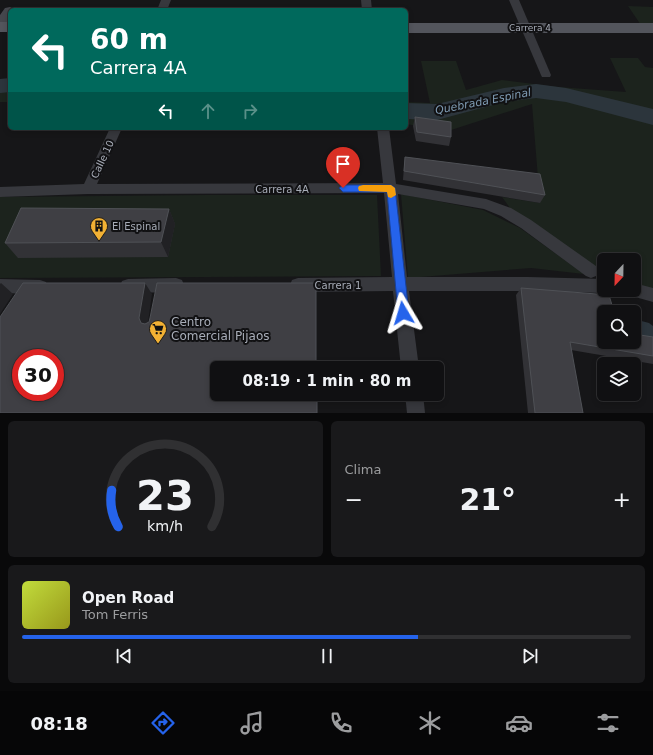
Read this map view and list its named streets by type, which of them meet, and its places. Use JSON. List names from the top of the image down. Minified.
{"streets":{"main road":["Carrera 4"],"street":["Calle 10","Carrera 4A","Carrera 1"]},"crossings":[["Calle 10","Carrera 4A"]],"water":["Quebrada Espinal"],"places":{"building":["El Espinal"],"supermarket":["Centro Comercial Pijaos"]},"north":"bottom","page":{"turn":["60 m","Carrera 4A"],"limit":"30","trip":"08:19 · 1 min · 80 m","tile":"Clima","heat":["−","21°","+"],"song":["Open Road","Tom Ferris"],"tabs":"08:18","gauge":["23","km/h"]}}
